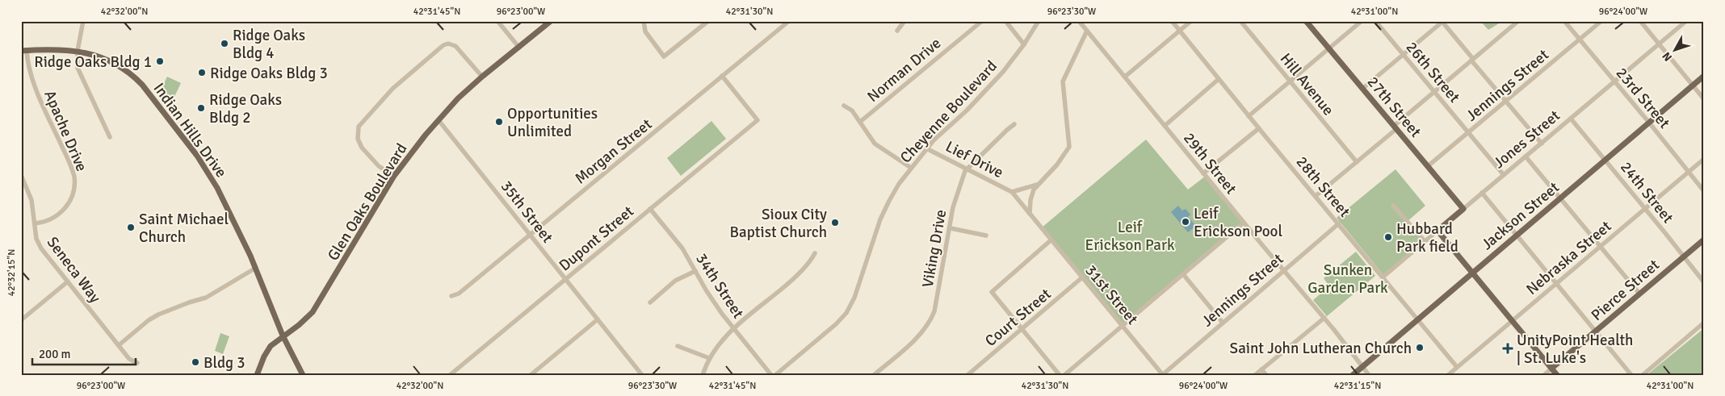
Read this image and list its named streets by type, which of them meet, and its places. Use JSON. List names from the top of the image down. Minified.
{"streets":{"main road":["27th Street","Indian Hills Drive","Jones Street","Glen Oaks Boulevard","Jackson Street","Pierce Street"],"street":["Norman Drive","26th Street","Hill Avenue","Jennings Street","23rd Street","Cheyenne Boulevard","Apache Drive","Morgan Street","Lief Drive","29th Street","28th Street","24th Street","35th Street","Dupont Street","Viking Drive","Nebraska Street","Seneca Way","34th Street","31st Street","Court Street"]},"crossings":[["26th Street","Jennings Street"],["26th Street","Jones Street"],["Jennings Street","23rd Street"],["Jennings Street","27th Street"],["Jennings Street","29th Street"],["Jennings Street","28th Street"],["Jennings Street","31st Street"],["23rd Street","Jones Street"],["23rd Street","Jackson Street"],["23rd Street","Nebraska Street"],["27th Street","Jones Street"],["Cheyenne Boulevard","Lief Drive"],["Indian Hills Drive","Apache Drive"],["Indian Hills Drive","Glen Oaks Boulevard"],["Apache Drive","Seneca Way"],["Jones Street","28th Street"],["Jones Street","24th Street"],["Morgan Street","35th Street"],["Morgan Street","Dupont Street"],["Lief Drive","Viking Drive"],["Lief Drive","31st Street"],["29th Street","Jackson Street"],["28th Street","Jackson Street"],["28th Street","Nebraska Street"],["24th Street","Jackson Street"],["24th Street","Nebraska Street"],["24th Street","Pierce Street"],["Glen Oaks Boulevard","35th Street"],["35th Street","Dupont Street"],["Dupont Street","34th Street"],["31st Street","Court Street"]],"parks":["Leif Erickson Park","Sunken Garden Park"],"places":{"other":["Ridge Oaks Bldg 4","Ridge Oaks Bldg 1","Ridge Oaks Bldg 3","Ridge Oaks Bldg 2","Opportunities Unlimited","Leif Erickson Pool","Sioux City Baptist Church","Saint Michael Church","Hubbard Park field","Saint John Lutheran Church","Bldg 3"],"health":["UnityPoint Health | St. Luke's"]},"scale_bar":"200 m","north":"bottom left","coordinates":["42°32'00\"N","42°31'45\"N","96°23'00\"W","42°31'30\"N","96°23'30\"W","42°31'00\"N","96°24'00\"W","42°32'15\"N","42°31'15\"N"]}
